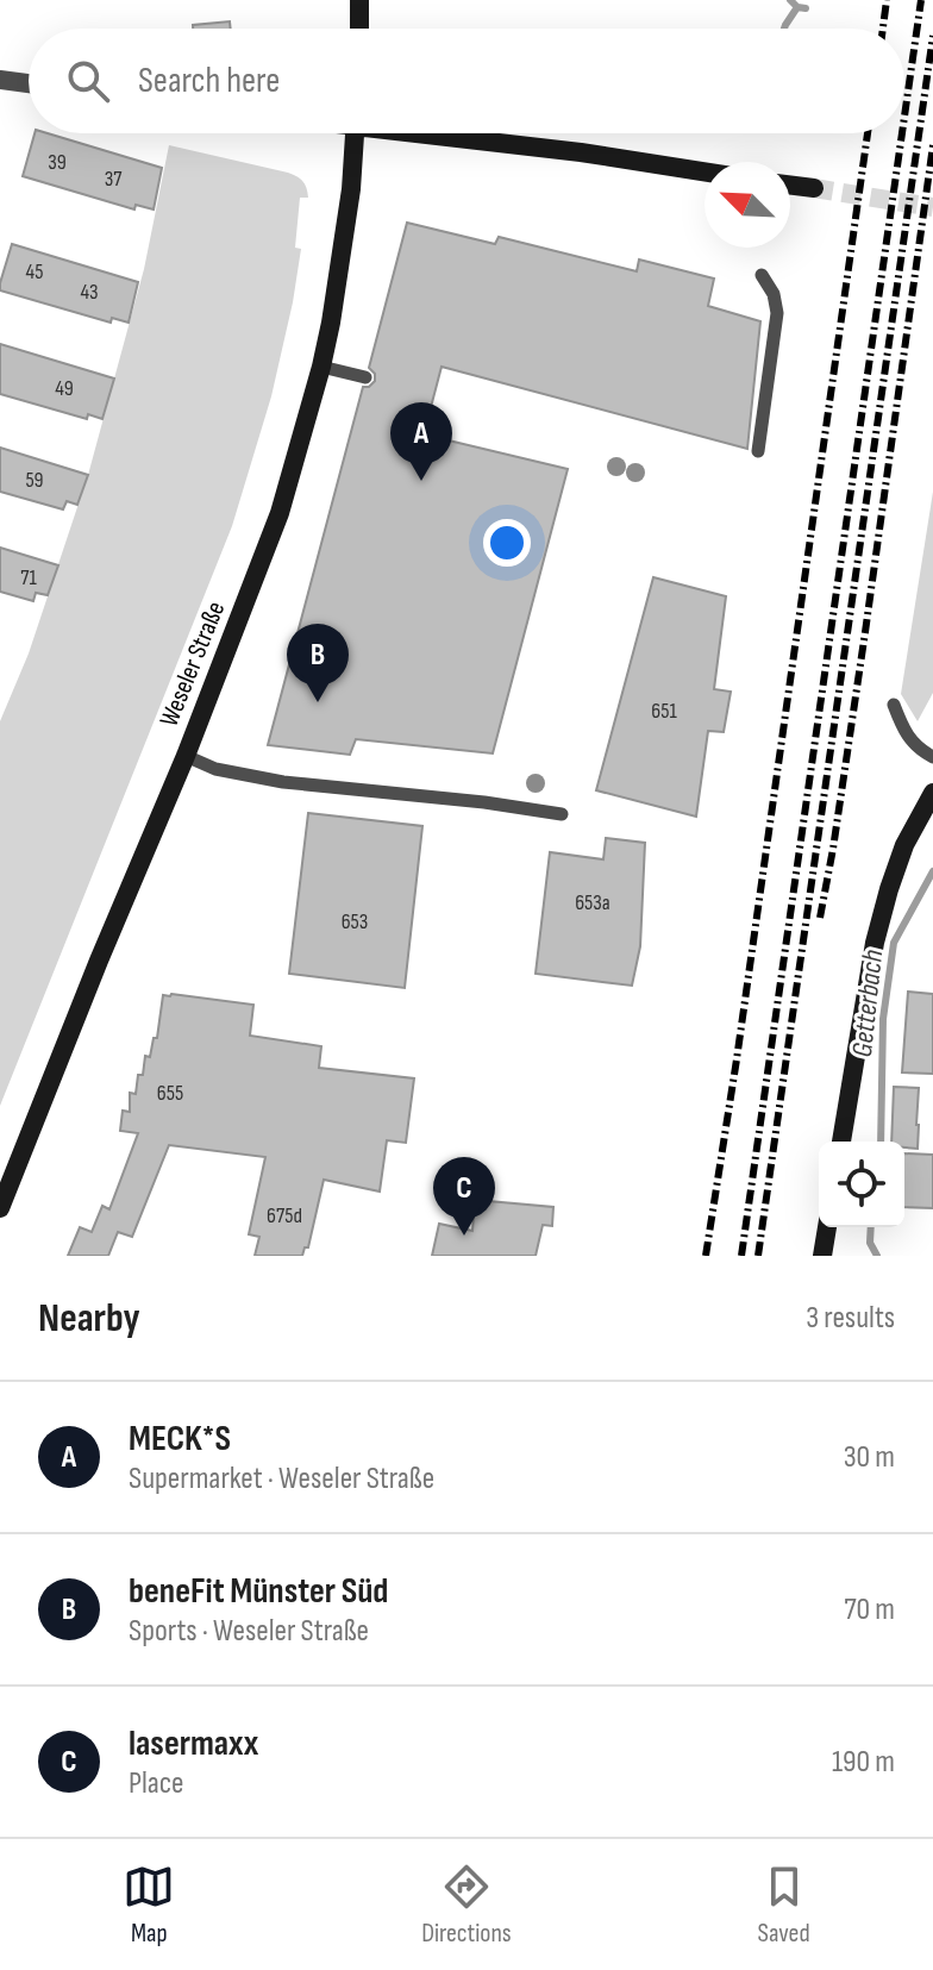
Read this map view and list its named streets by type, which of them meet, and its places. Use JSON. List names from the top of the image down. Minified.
{"streets":{"main road":["Weseler Straße"]},"water":["Getterbach"],"house_numbers":["39","37","45","43","49","59","71","651","653a","653","655","675d"],"north":"top left","page":{"search":"Search here","pins":["A","B","C"],"heading":["Nearby","3 results"],"list":[{"mark":"A","name":"MECK*S","note":"Supermarket · Weseler Straße","value":"30 m"},{"mark":"B","name":"beneFit Münster Süd","note":"Sports · Weseler Straße","value":"70 m"},{"mark":"C","name":"lasermaxx","note":"Place","value":"190 m"}],"nav":["Map","Directions","Saved"]}}
